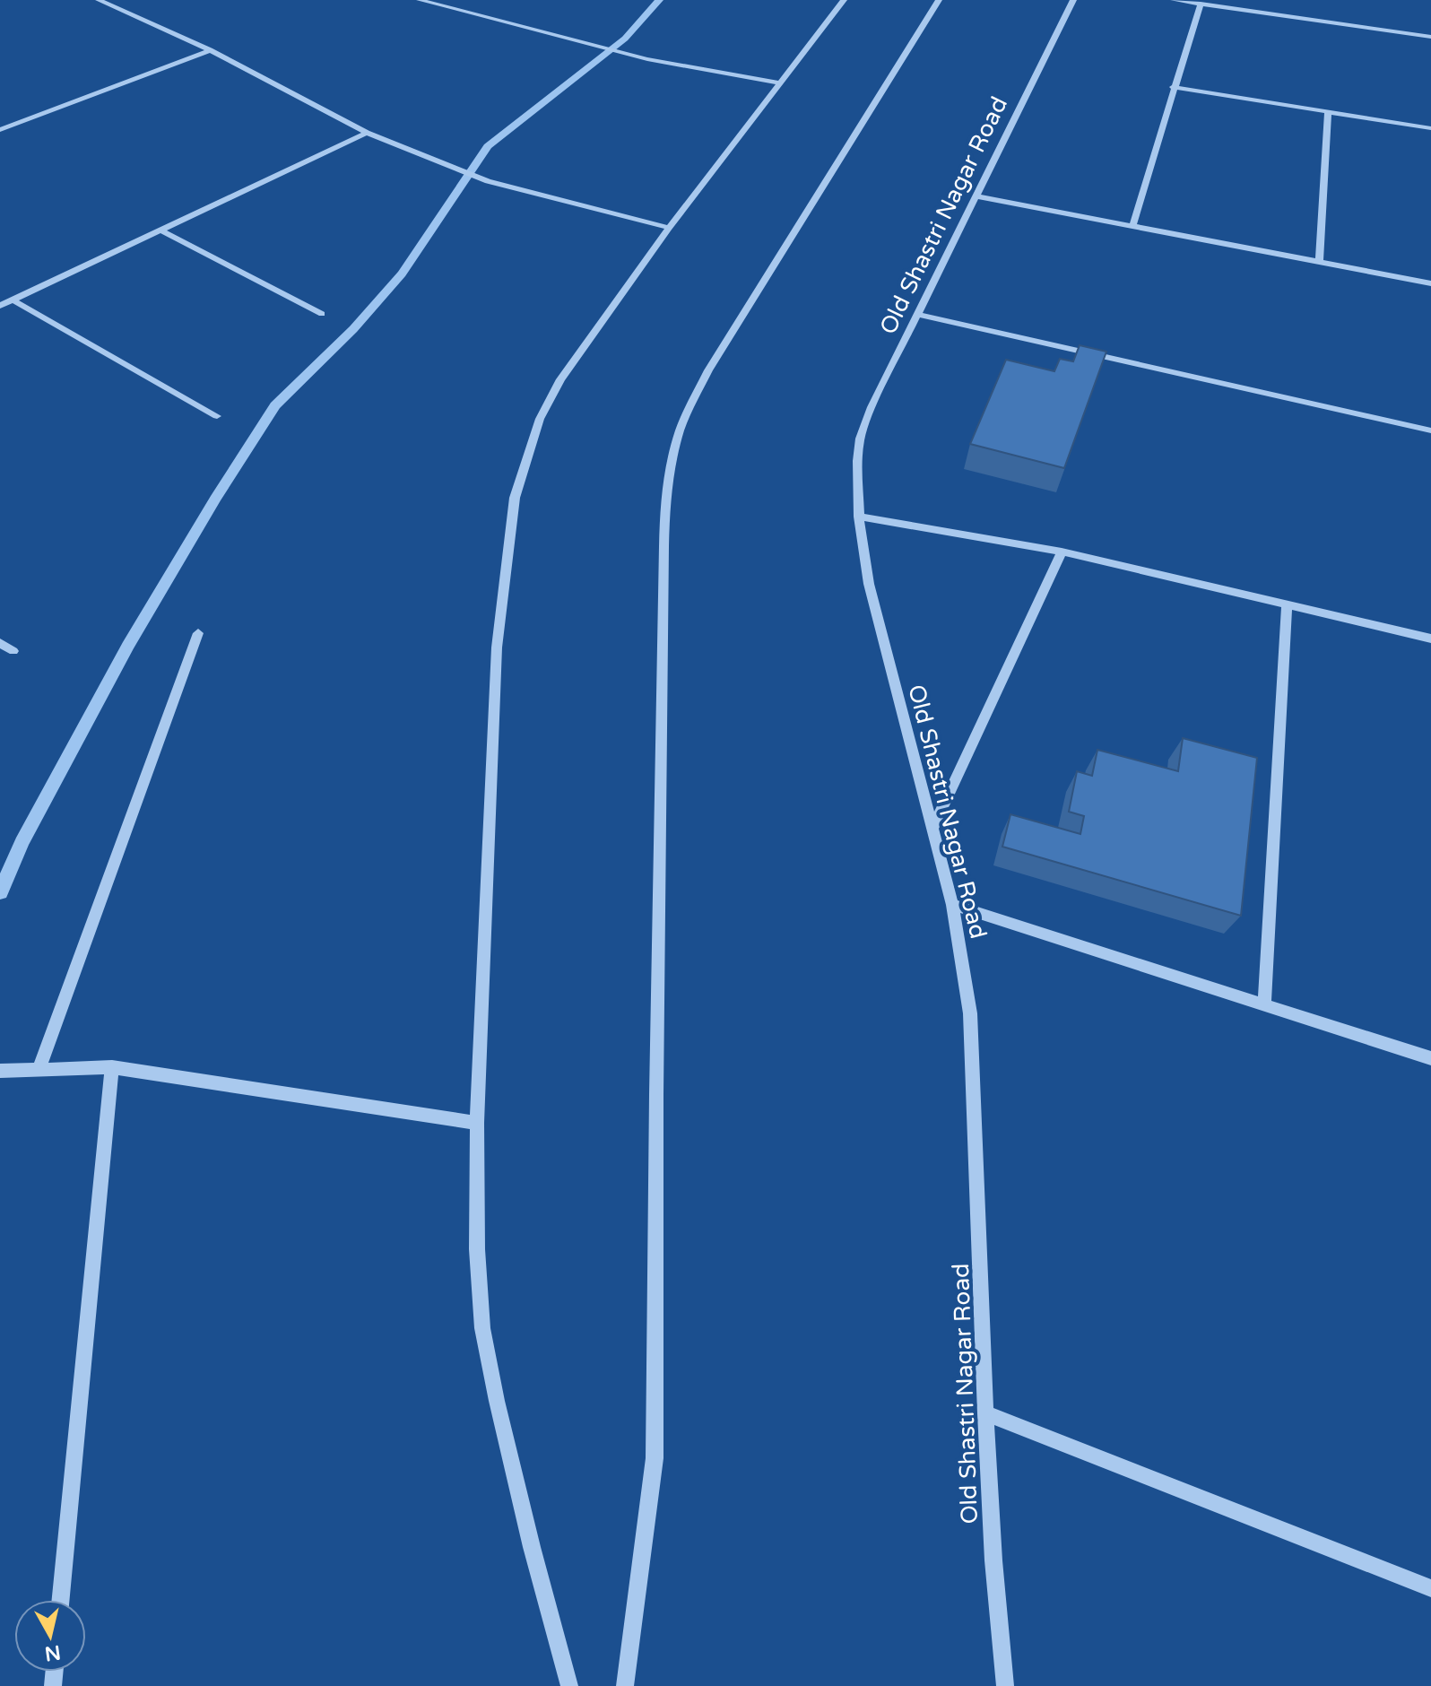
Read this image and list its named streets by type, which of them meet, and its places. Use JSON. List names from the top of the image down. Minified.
{"streets":{"street":["Old Shastri Nagar Road"]},"north":"bottom"}
